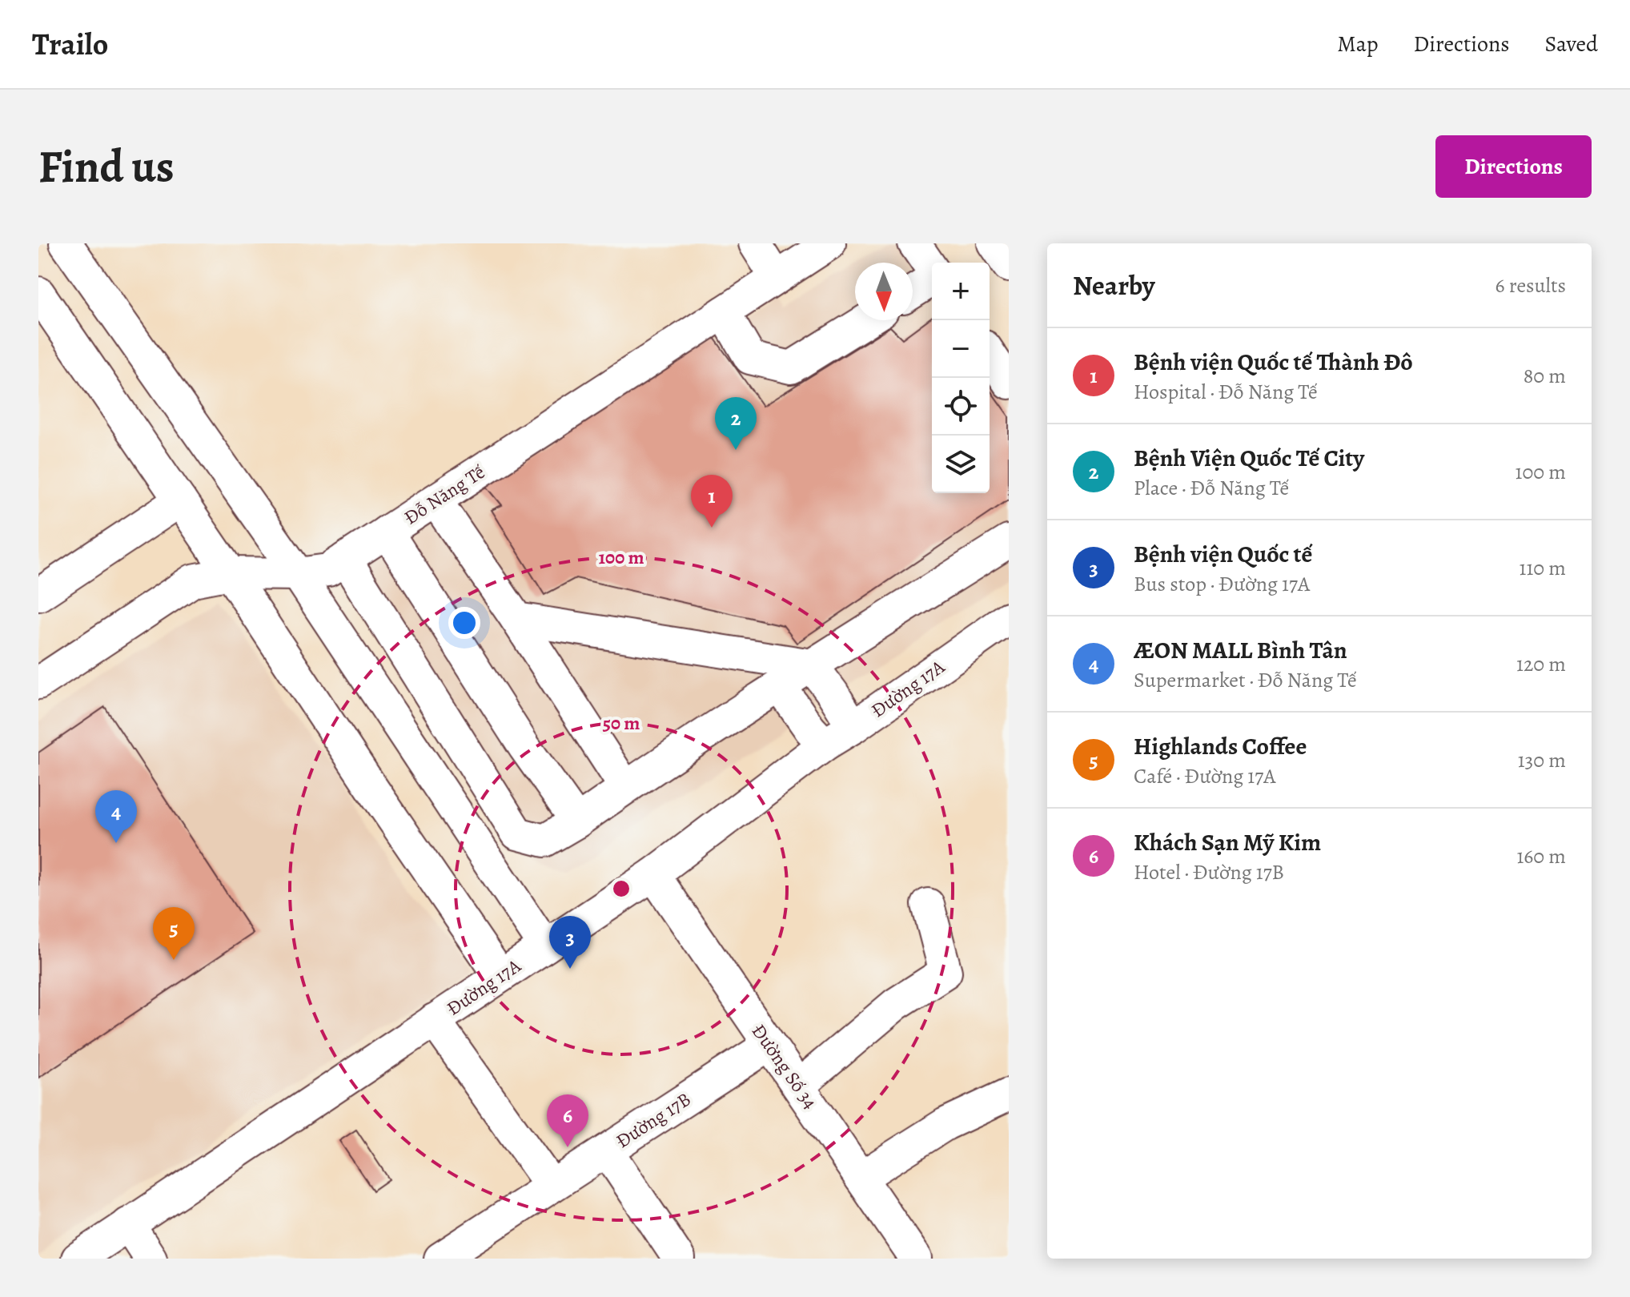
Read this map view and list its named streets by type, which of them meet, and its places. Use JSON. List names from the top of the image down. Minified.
{"streets":{"street":["Đỗ Năng Tế","Đường 17A","Đường Số 34","Đường 17B"]},"crossings":[["Đường 17A","Đường Số 34"],["Đường Số 34","Đường 17B"]],"north":"bottom","page":{"header":"Trailo","nav":["Map","Directions","Saved"],"buttons":"Directions","title":"Find us","heading":["Nearby","6 results"],"map_buttons":["+","−"],"list":[{"mark":"1","name":"Bệnh viện Quốc tế Thành Đô","note":"Hospital · Đỗ Năng Tế","value":"80 m"},{"mark":"2","name":"Bệnh Viện Quốc Tế City","note":"Place · Đỗ Năng Tế","value":"100 m"},{"mark":"3","name":"Bệnh viện Quốc tế","note":"Bus stop · Đường 17A","value":"110 m"},{"mark":"4","name":"ÆON MALL Bình Tân","note":"Supermarket · Đỗ Năng Tế","value":"120 m"},{"mark":"5","name":"Highlands Coffee","note":"Café · Đường 17A","value":"130 m"},{"mark":"6","name":"Khách Sạn Mỹ Kim","note":"Hotel · Đường 17B","value":"160 m"}],"pins":["2","1","4","5","3","6"]},"rings":["100 m","50 m"]}
